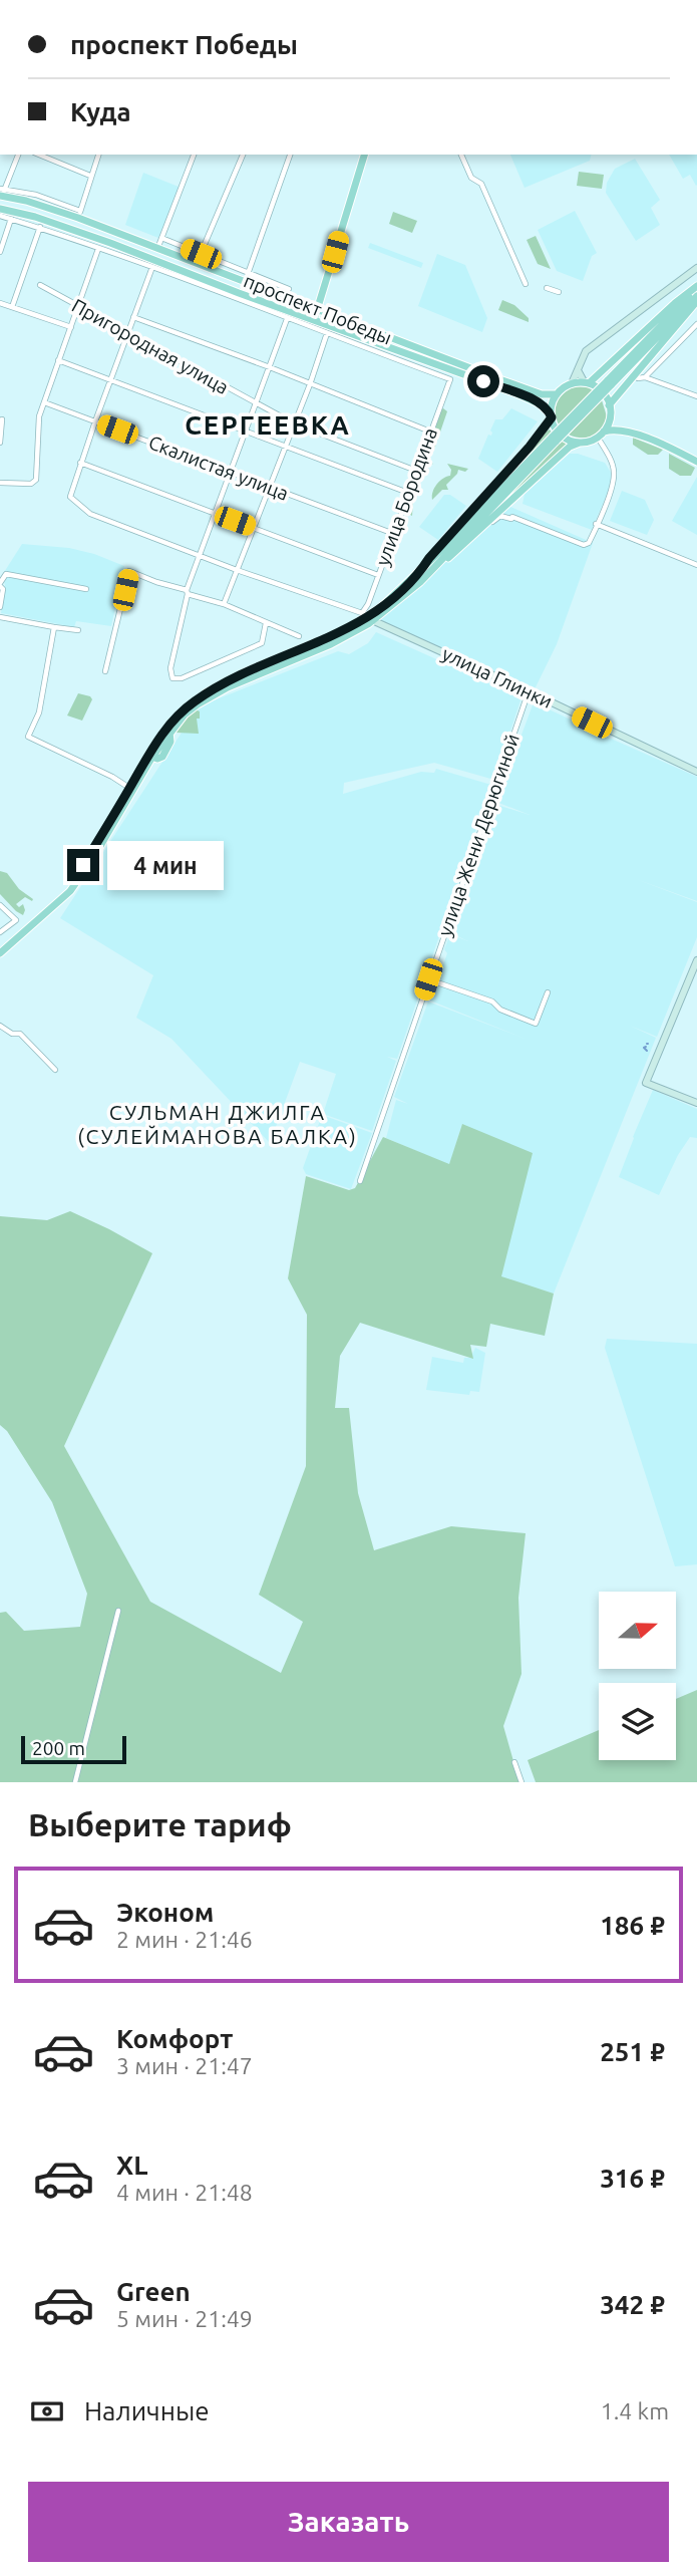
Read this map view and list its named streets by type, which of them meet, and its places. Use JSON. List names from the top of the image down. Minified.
{"streets":{"main road":["проспект Победы","улица Глинки"],"street":["Пригородная улица","Скалистая улица","улица Бородина","улица Жени Дерюгиной"]},"crossings":[["проспект Победы","улица Бородина"],["Пригородная улица","улица Бородина"],["Скалистая улица","улица Бородина"],["улица Глинки","улица Жени Дерюгиной"]],"districts":["СЕРГЕЕВКА","СУЛЬМАН ДЖИЛГА (СУЛЕЙМАНОВА БАЛКА)"],"scale_bar":"200 m","north":"right","page":{"banner":["проспект Победы","Куда"],"bubble":"4 мин","scale":"200 m","heading":"Выберите тариф","list":[{"name":"Эконом","note":"2 мин · 21:46","value":"186 ₽"},{"name":"Комфорт","note":"3 мин · 21:47","value":"251 ₽"},{"name":"XL","note":"4 мин · 21:48","value":"316 ₽"},{"name":"Green","note":"5 мин · 21:49","value":"342 ₽"}],"pay":["Наличные","1.4 km"],"buttons":"Заказать"}}
